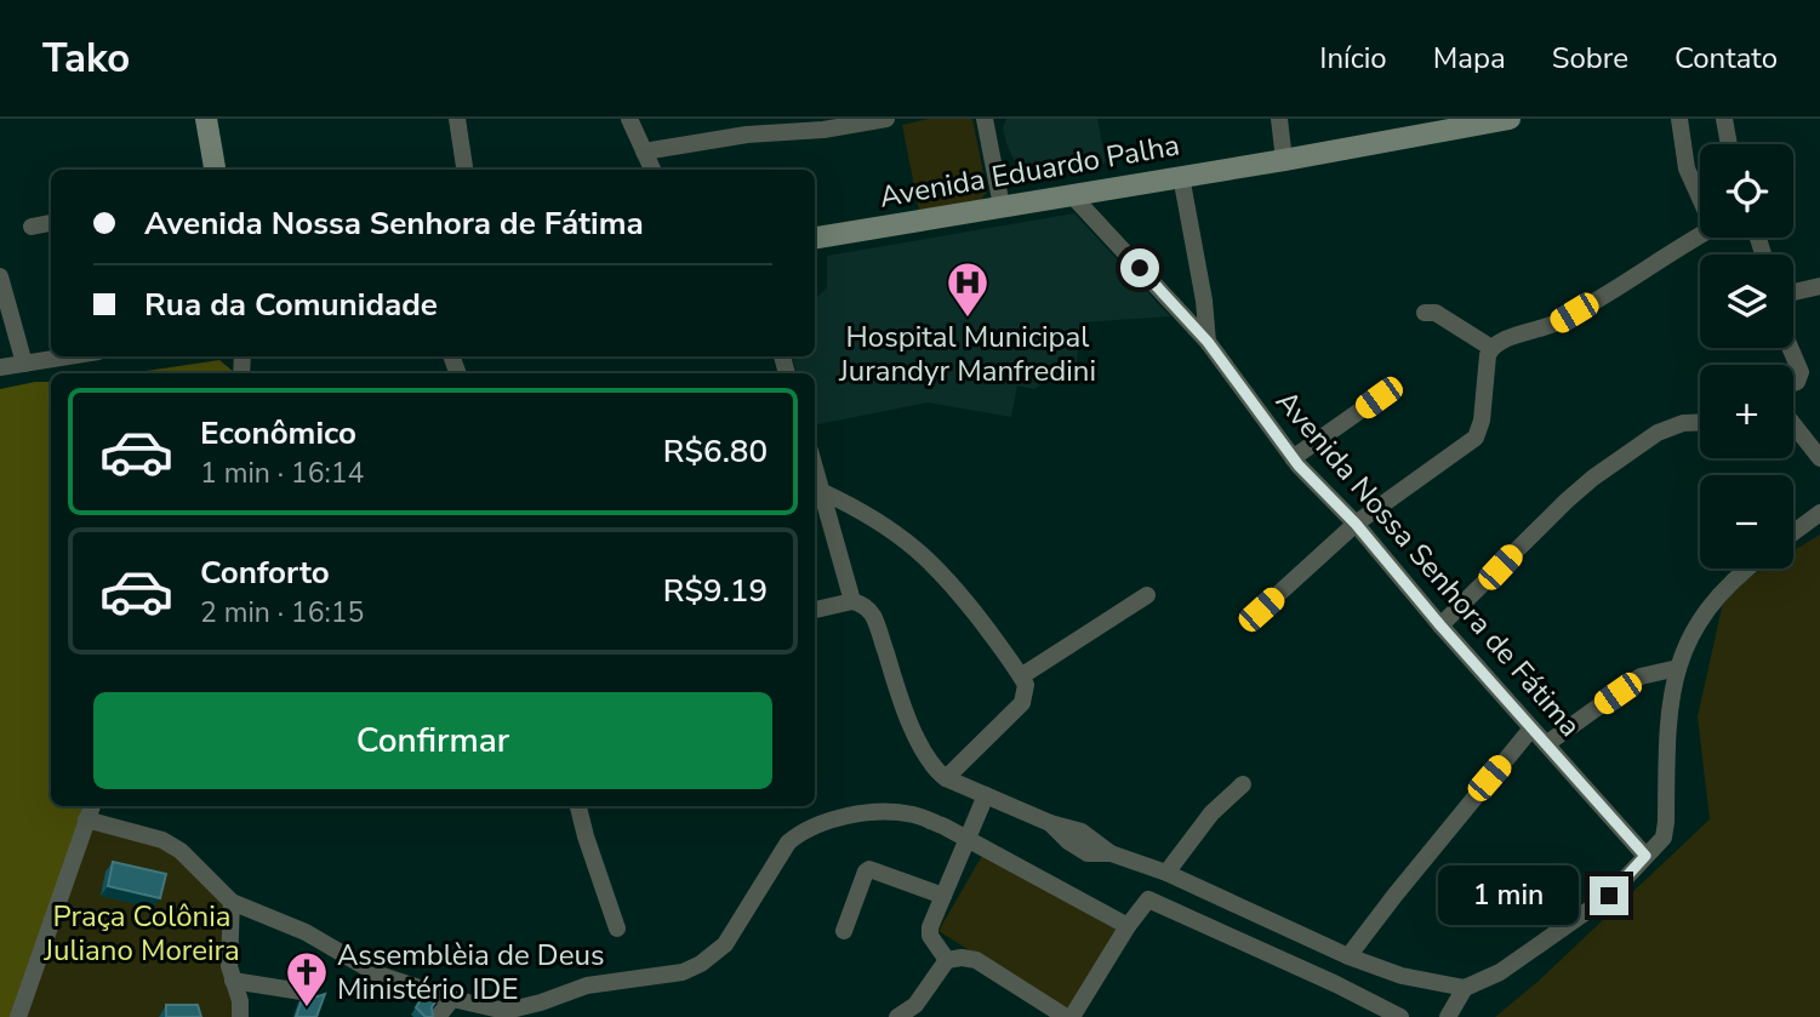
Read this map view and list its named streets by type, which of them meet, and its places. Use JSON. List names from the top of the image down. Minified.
{"streets":{"street":["Avenida Eduardo Palha","Avenida Nossa Senhora de Fátima"]},"crossings":[["Avenida Eduardo Palha","Avenida Nossa Senhora de Fátima"]],"parks":["Praça Colônia Juliano Moreira"],"places":{"hospital":["Hospital Municipal Jurandyr Manfredini"],"church":["Assemblèia de Deus Ministério IDE"]},"page":{"header":"Tako","nav":["Início","Mapa","Sobre","Contato"],"map_buttons":["+","−"],"banner":["Avenida Nossa Senhora de Fátima","Rua da Comunidade"],"list":[{"name":"Econômico","note":"1 min · 16:14","value":"R$6.80"},{"name":"Conforto","note":"2 min · 16:15","value":"R$9.19"}],"buttons":"Confirmar","bubble":"1 min"}}
